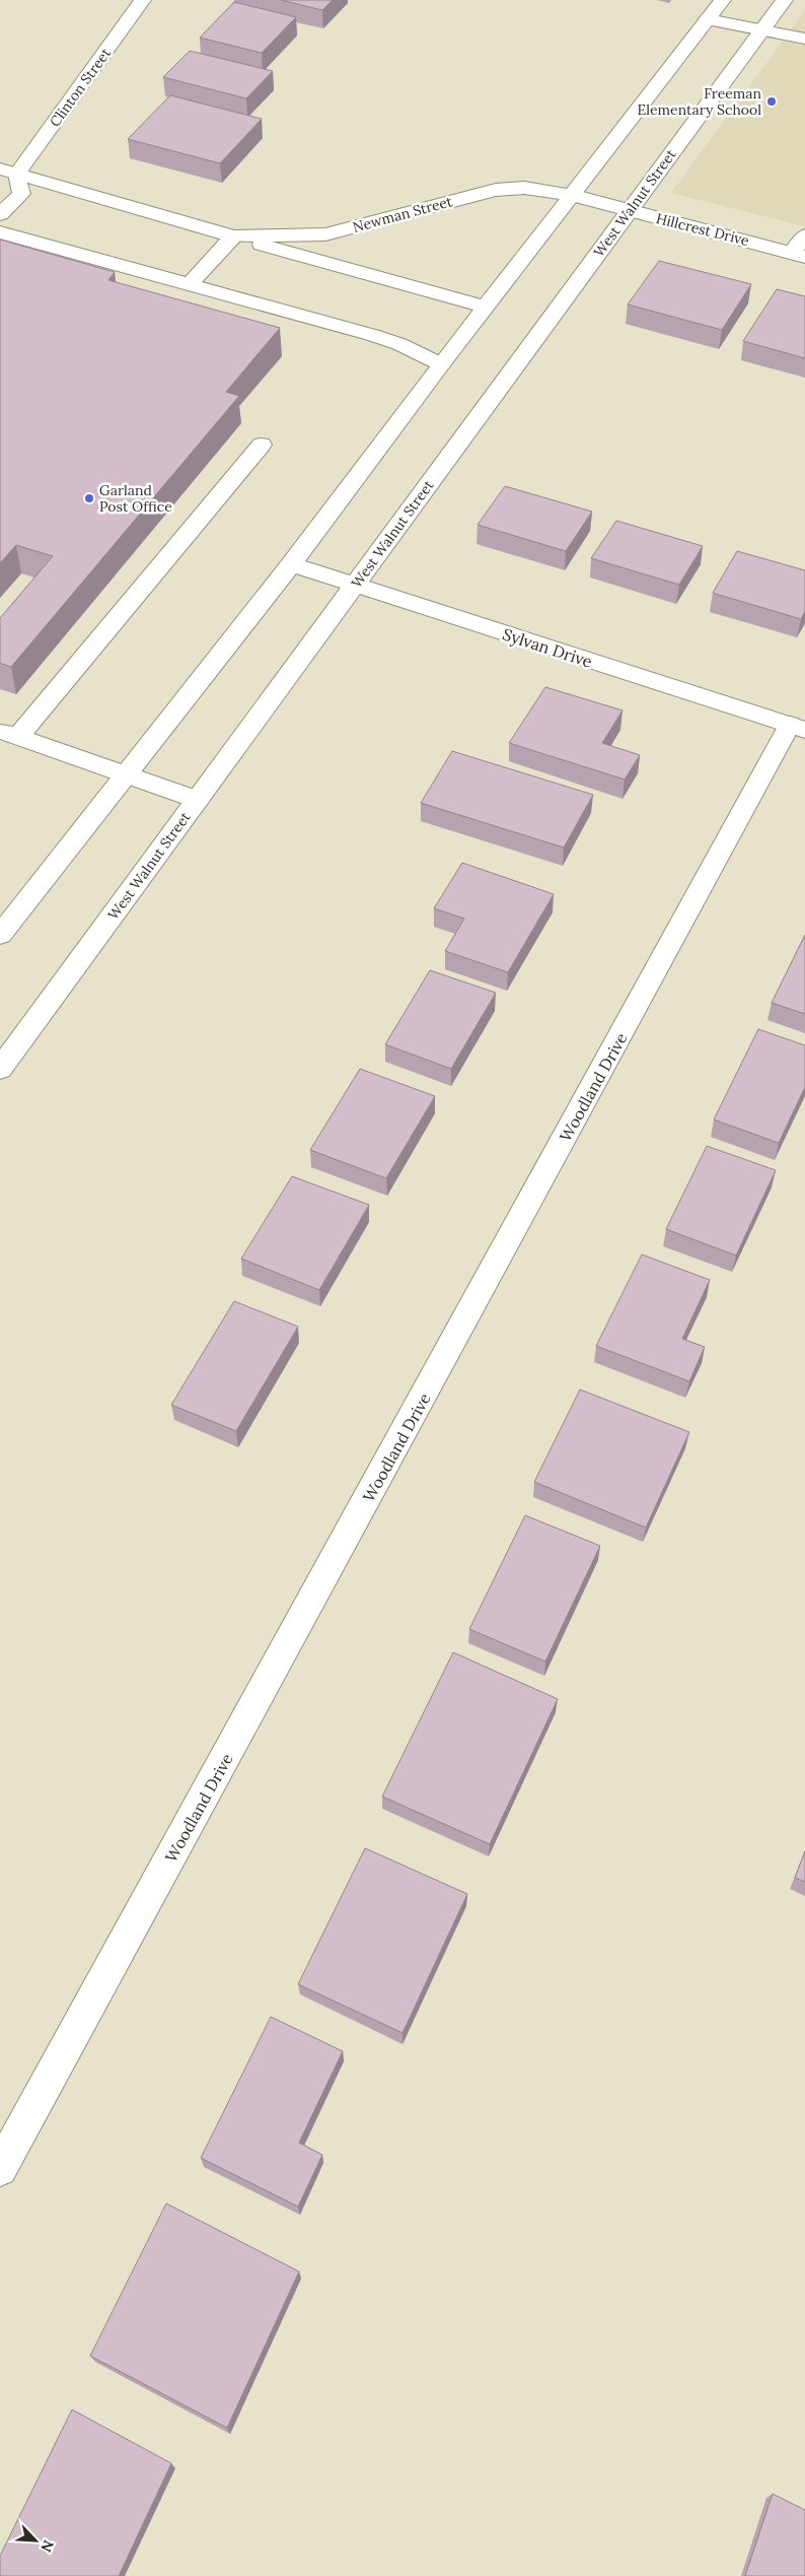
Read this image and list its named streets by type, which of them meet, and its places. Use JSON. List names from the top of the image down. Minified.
{"streets":{"main road":["Clinton Street","West Walnut Street","Newman Street","Hillcrest Drive","Sylvan Drive","Woodland Drive"]},"crossings":[["Clinton Street","Newman Street"],["West Walnut Street","Hillcrest Drive"],["West Walnut Street","Sylvan Drive"],["Newman Street","Hillcrest Drive"],["Sylvan Drive","Woodland Drive"]],"places":["Freeman Elementary School","Garland Post Office"],"north":"bottom right"}
